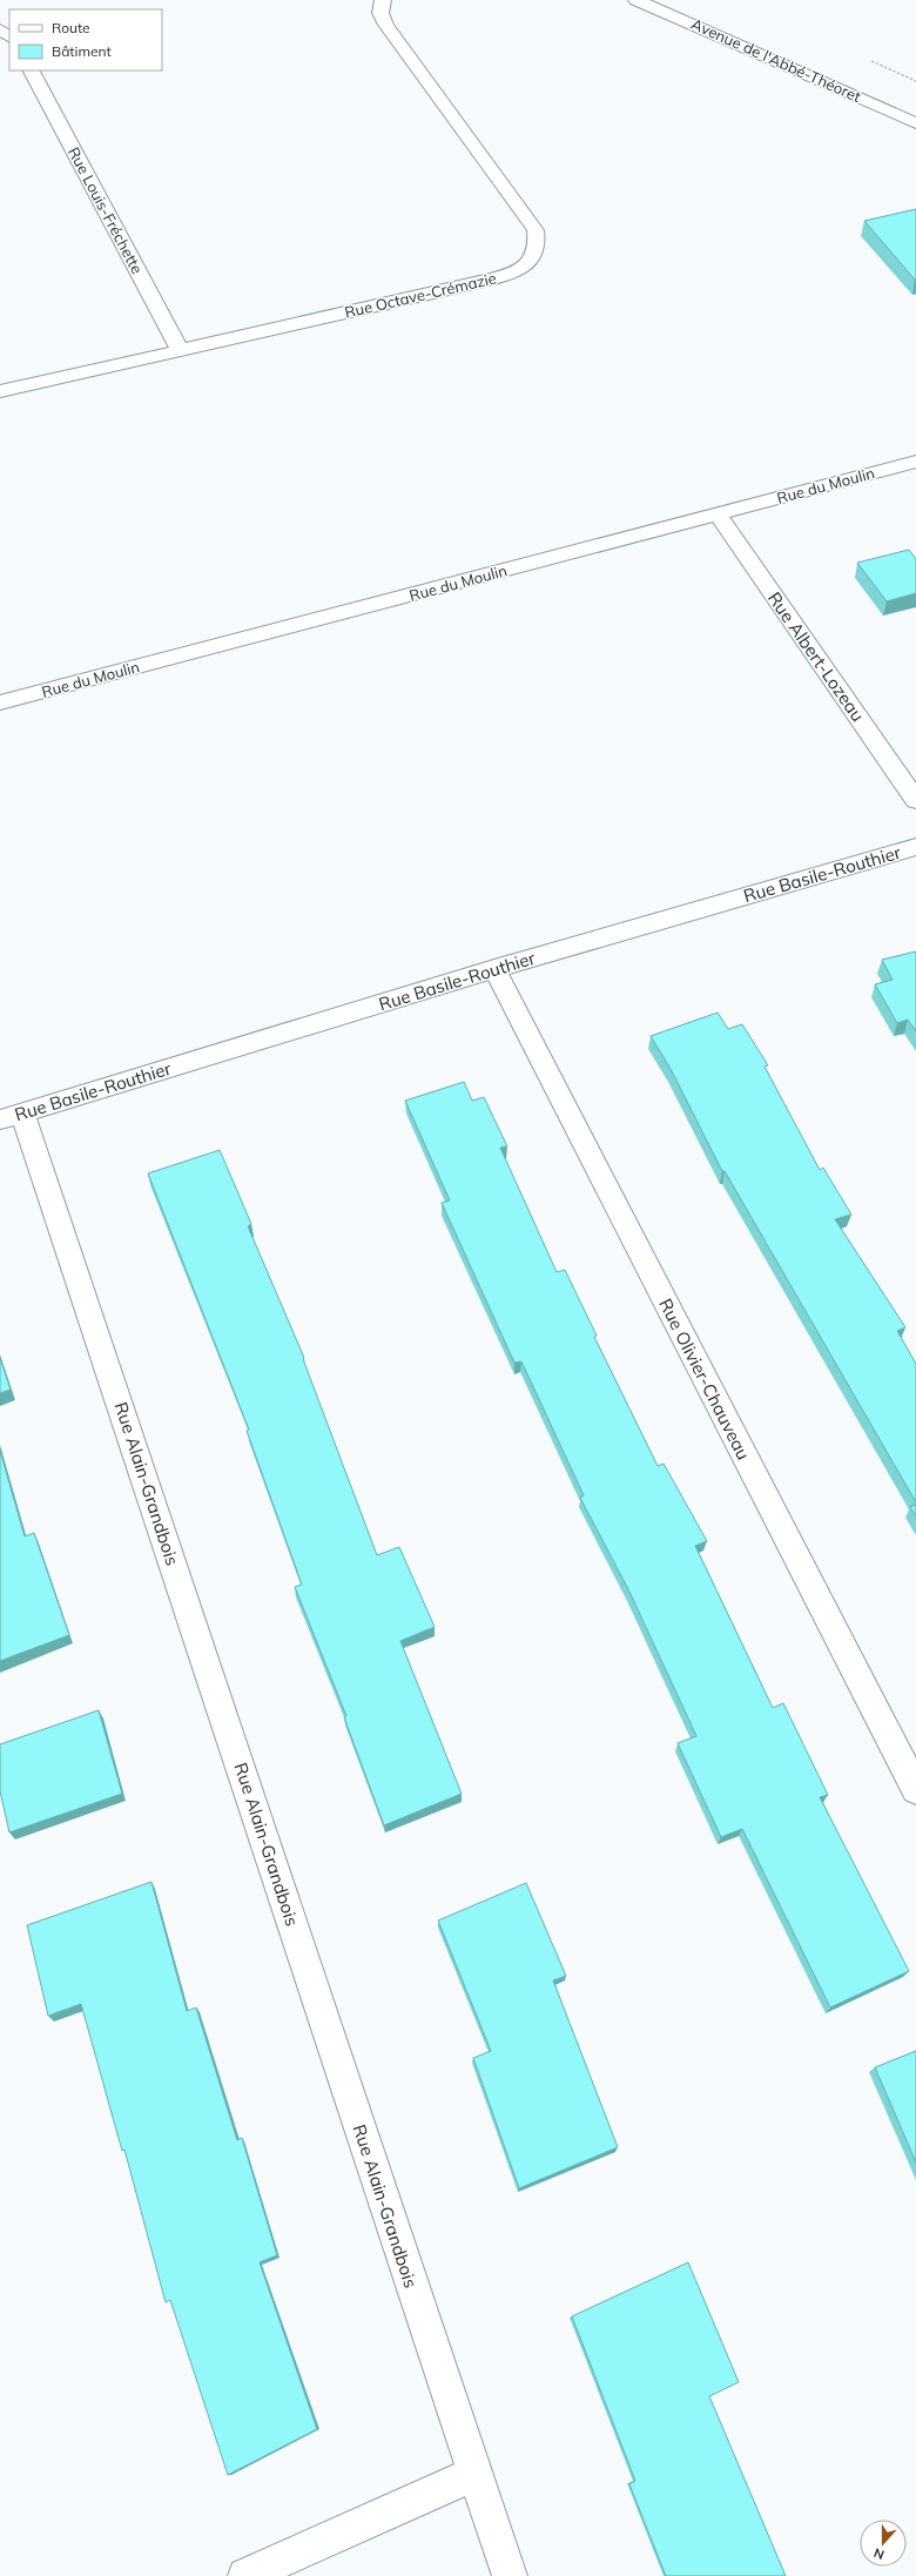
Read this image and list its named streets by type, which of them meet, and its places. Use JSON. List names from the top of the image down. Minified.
{"streets":{"street":["Avenue de l'Abbé-Théoret","Rue Louis-Fréchette","Rue Octave-Crémazie","Rue du Moulin","Rue Albert-Lozeau","Rue Basile-Routhier","Rue Olivier-Chauveau","Rue Alain-Grandbois"]},"crossings":[["Rue Louis-Fréchette","Rue Octave-Crémazie"],["Rue du Moulin","Rue Albert-Lozeau"],["Rue Basile-Routhier","Rue Olivier-Chauveau"],["Rue Basile-Routhier","Rue Alain-Grandbois"]],"legend":["Route","Bâtiment"],"north":"bottom"}
